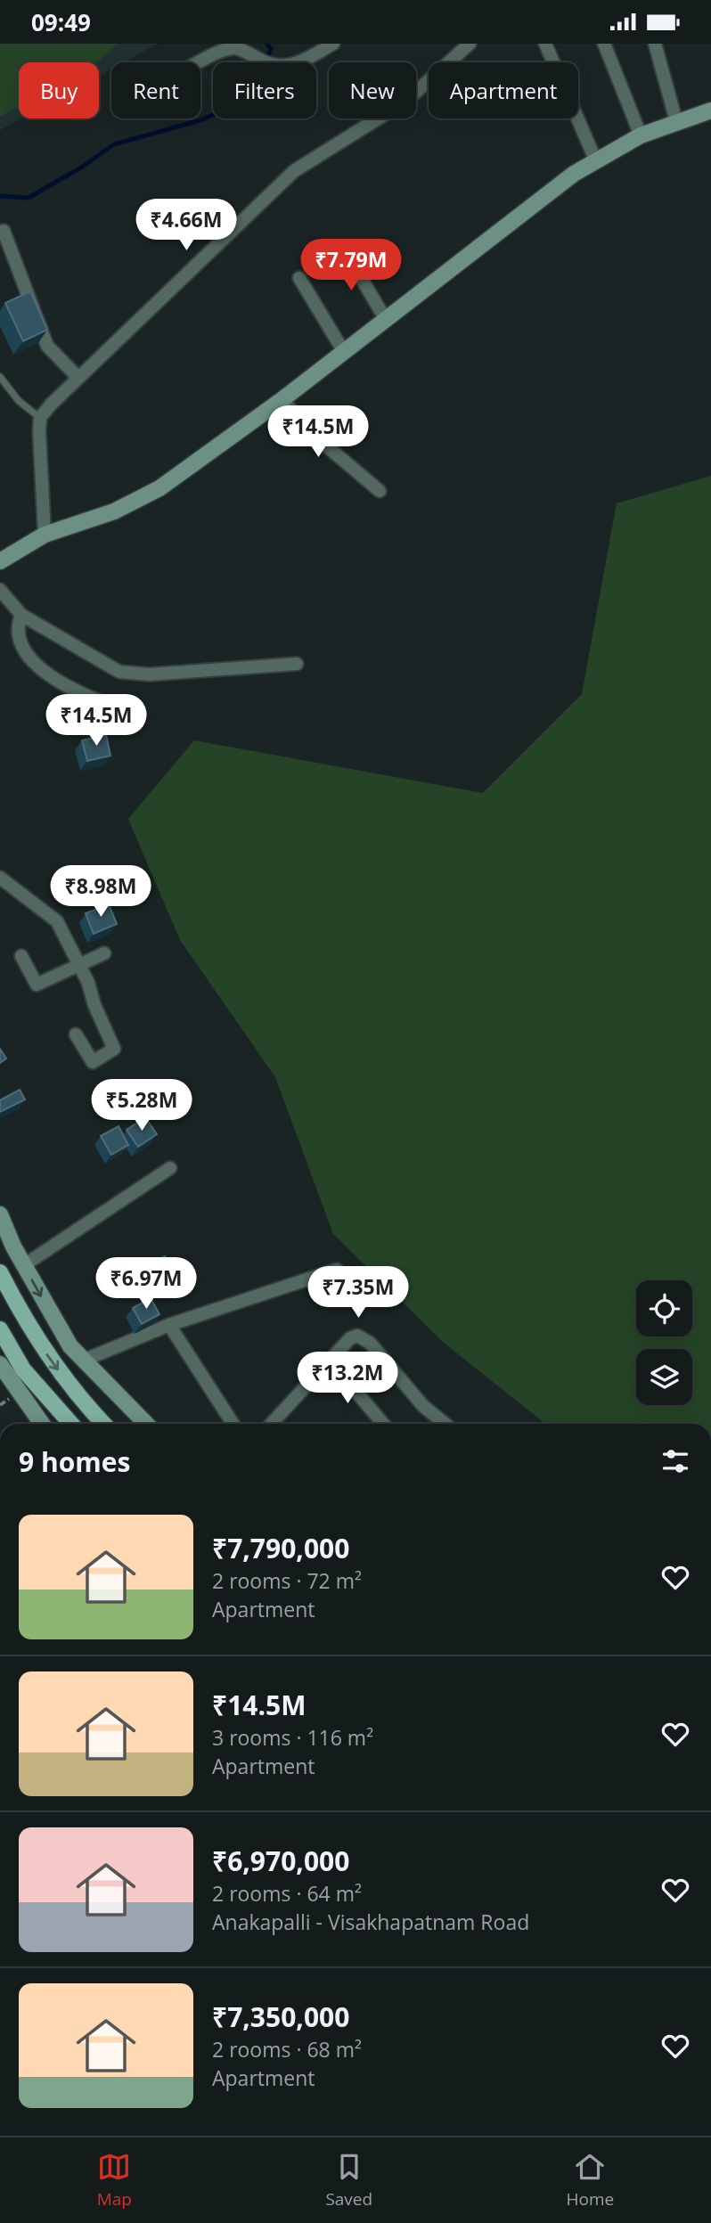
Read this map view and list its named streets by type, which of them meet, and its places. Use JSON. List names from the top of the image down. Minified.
{"page":{"status":"09:49","chip":["Buy","Rent","Filters","New","Apartment"],"price":["₹4.66M","₹7.79M","₹14.5M","₹14.5M","₹8.98M","₹5.28M","₹6.97M","₹7.35M","₹13.2M"],"heading":"9 homes","list":[{"name":"₹7,790,000","note":"2 rooms · 72 m² · Apartment"},{"name":"₹14.5M","note":"3 rooms · 116 m² · Apartment"},{"name":"₹6,970,000","note":"2 rooms · 64 m² · Anakapalli - Visakhapatnam Road"},{"name":"₹7,350,000","note":"2 rooms · 68 m² · Apartment"}],"tabs":["Map","Saved","Home"]}}
